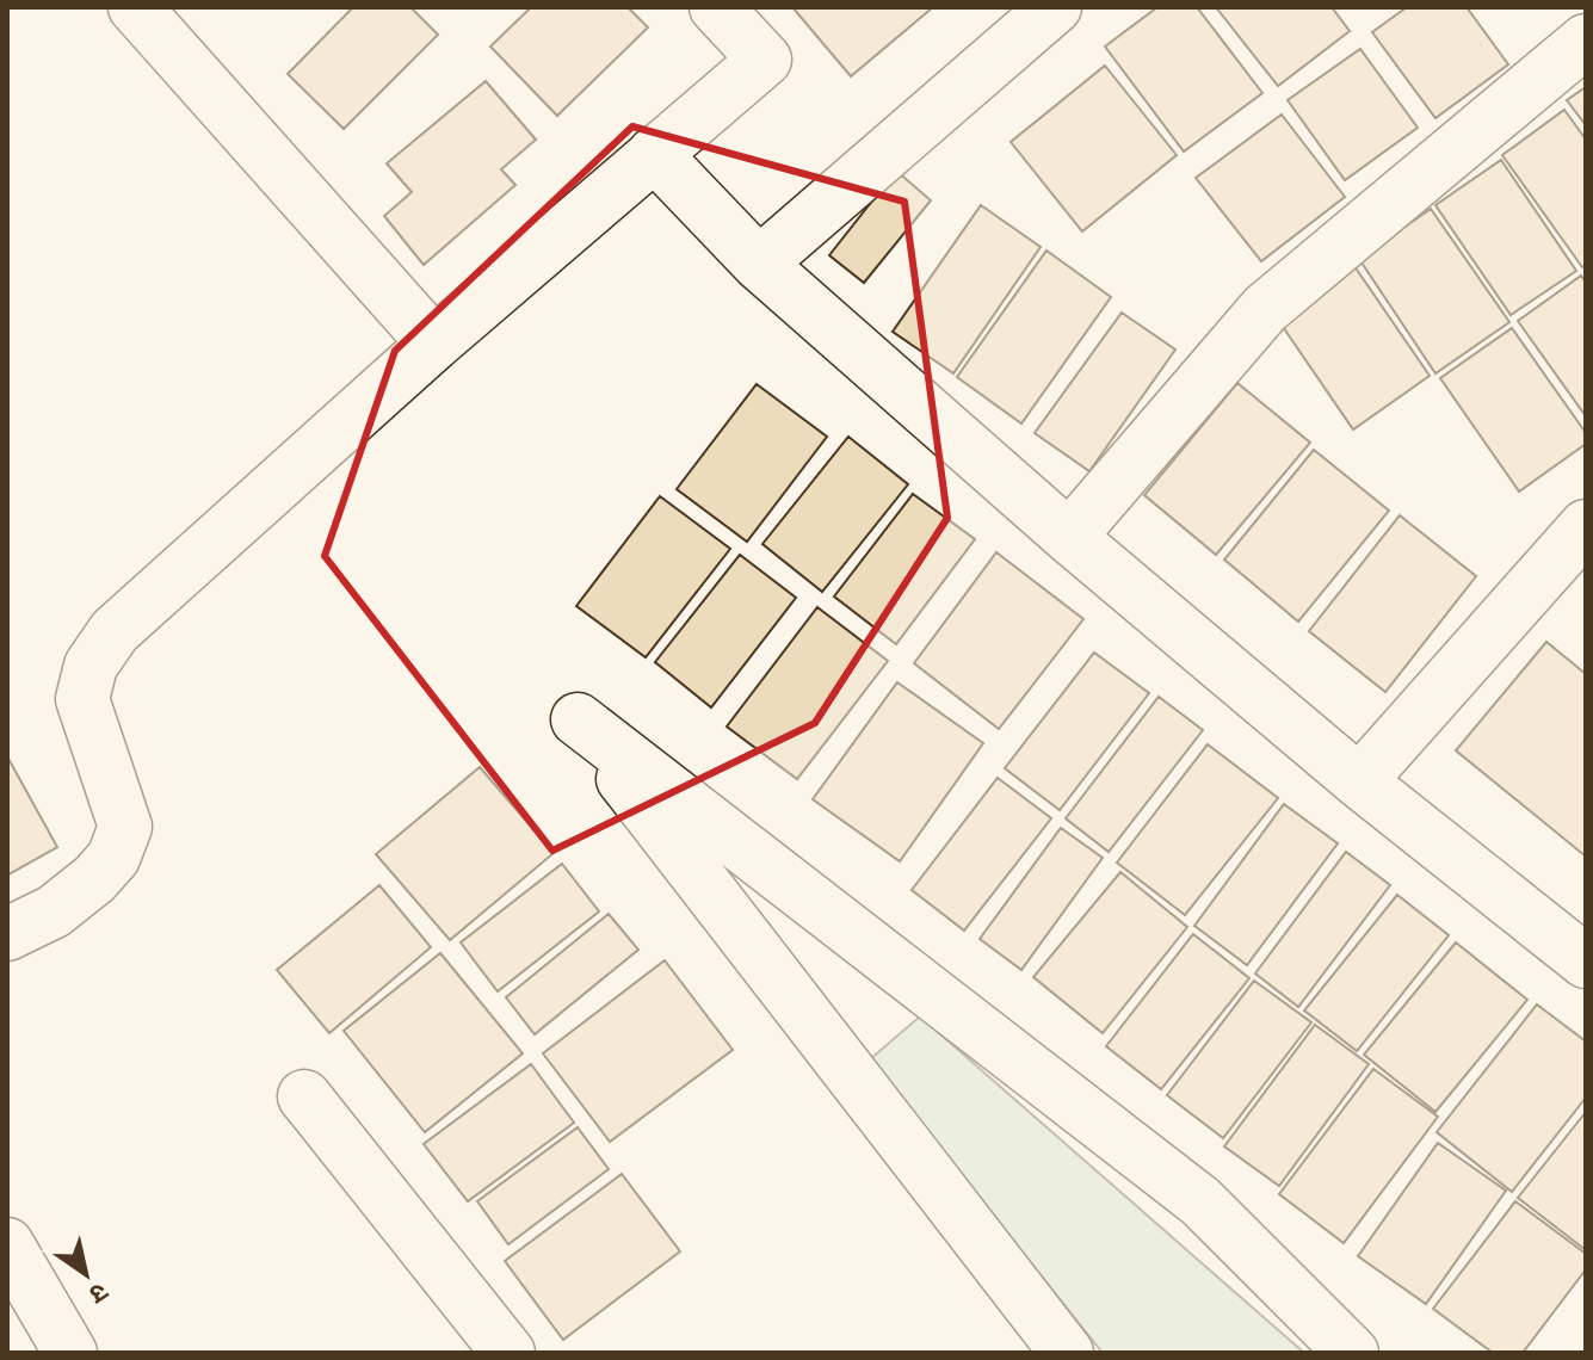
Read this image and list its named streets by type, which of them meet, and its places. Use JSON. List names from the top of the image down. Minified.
{"north":"bottom right"}
